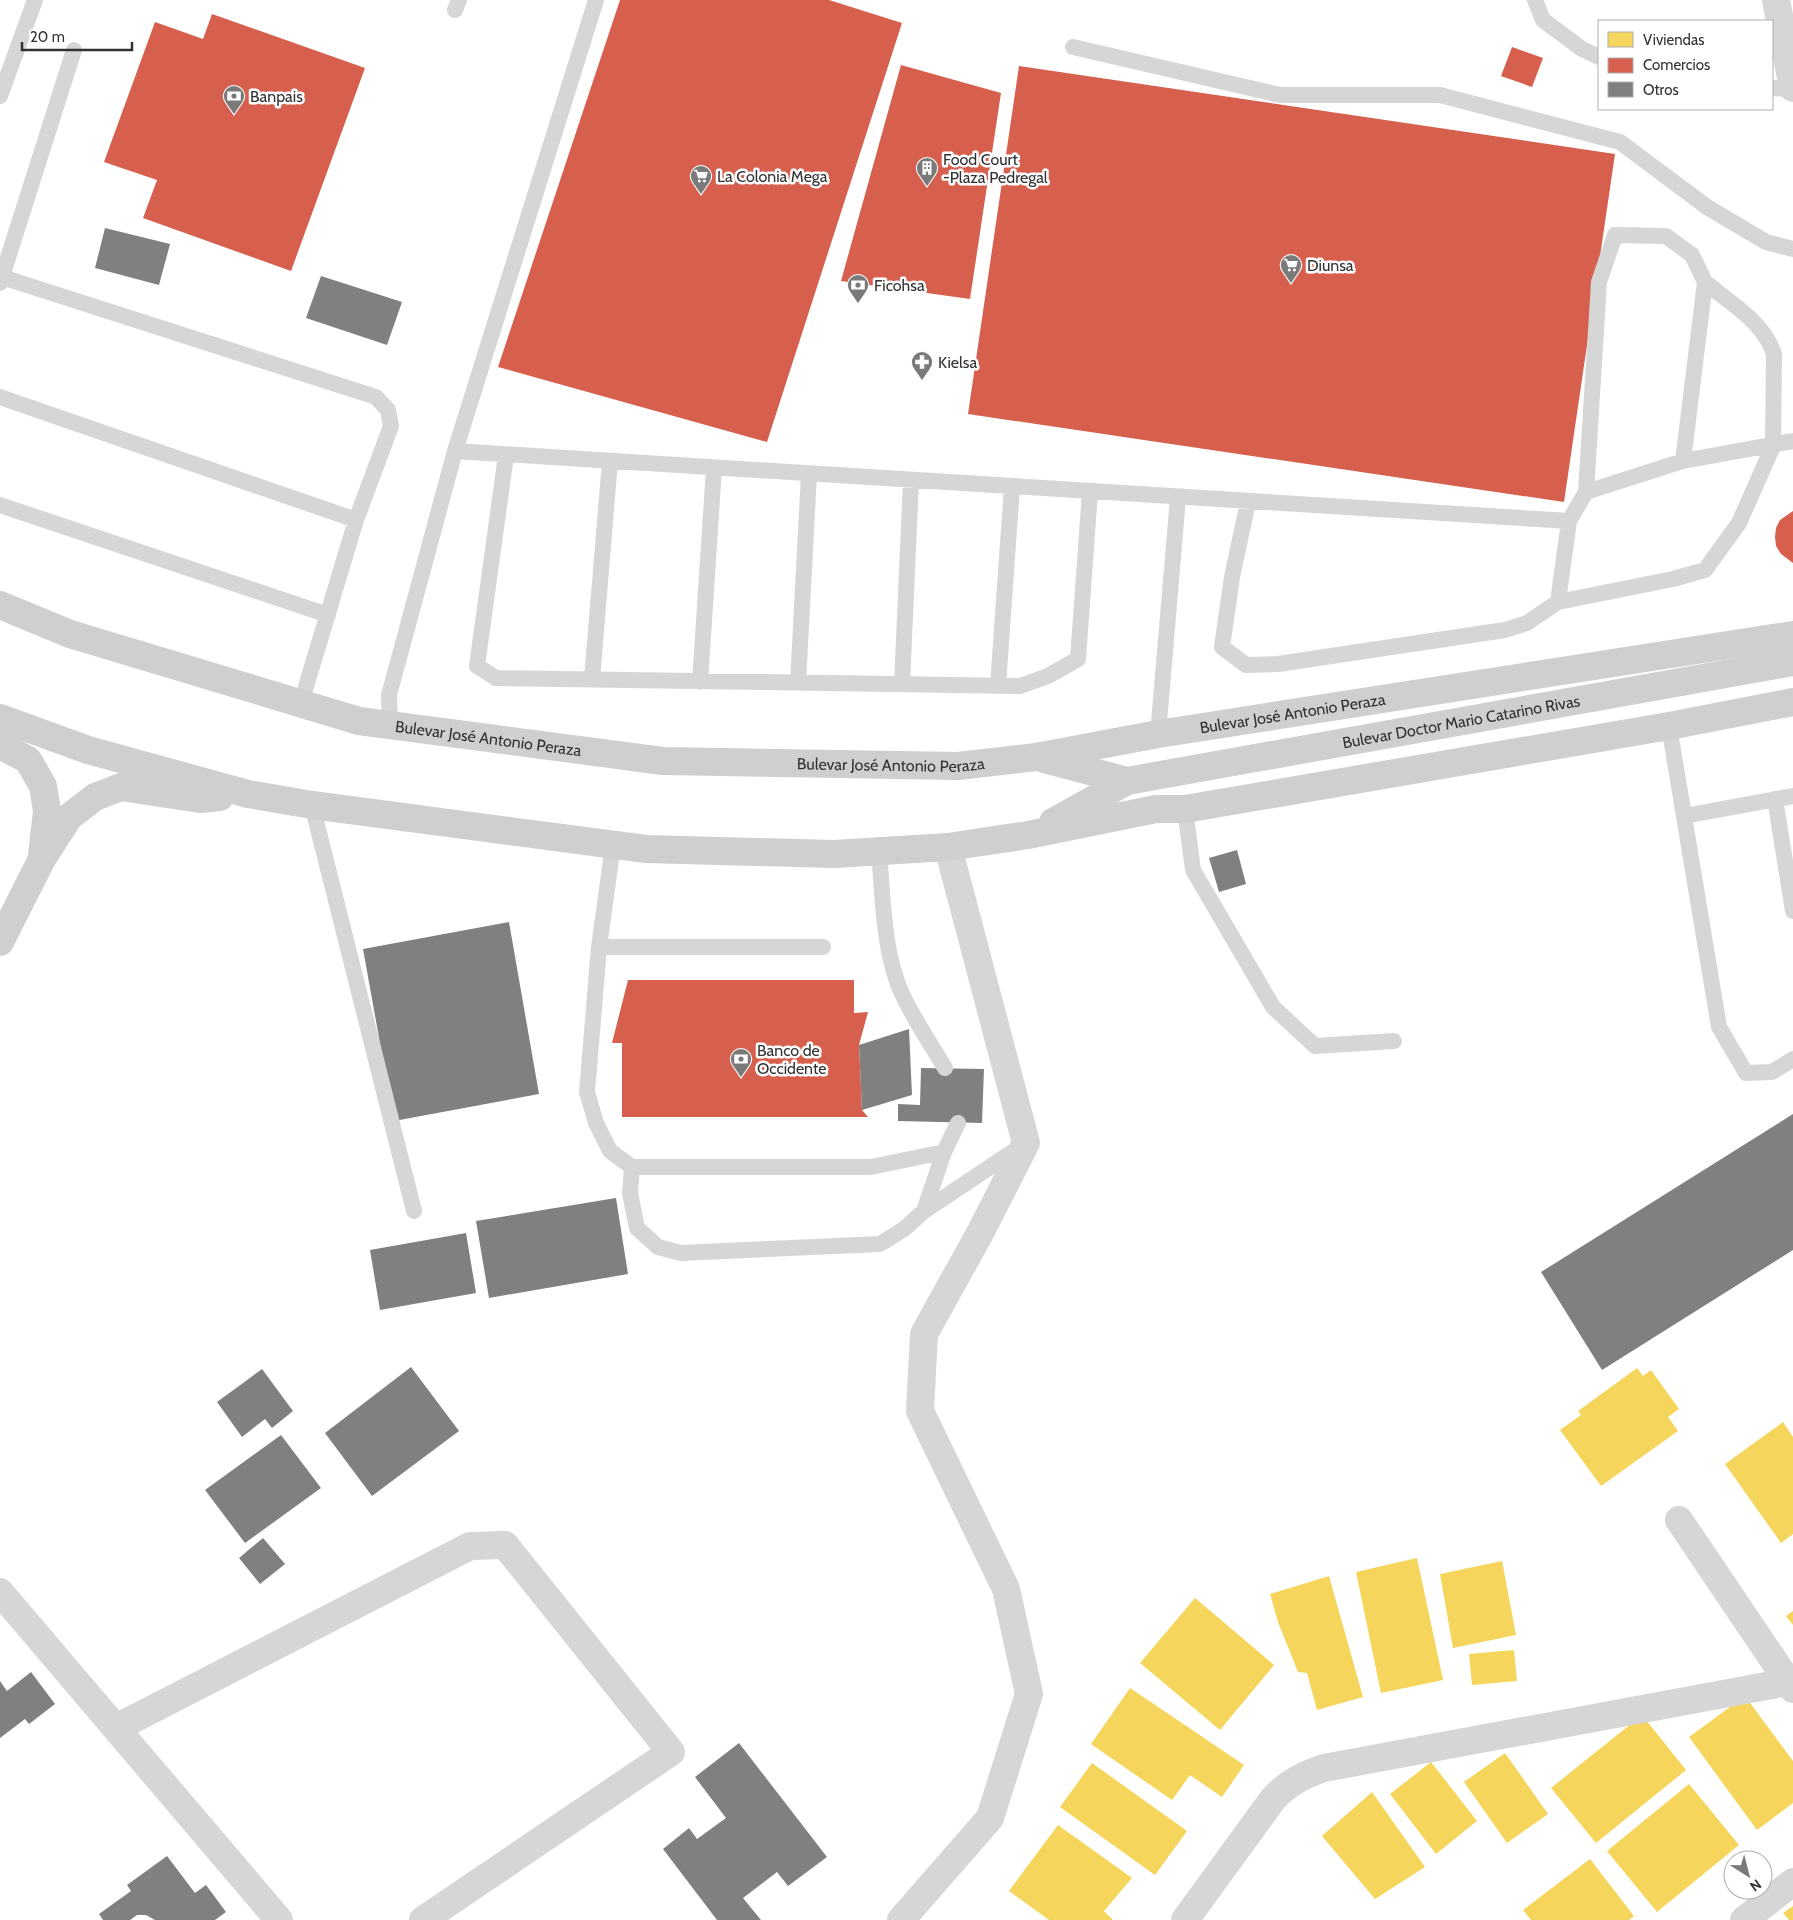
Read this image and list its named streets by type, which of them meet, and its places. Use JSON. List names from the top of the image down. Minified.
{"streets":{"main road":["Bulevar José Antonio Peraza","Bulevar Doctor Mario Catarino Rivas"]},"places":{"bank":["Banpais","Ficohsa","Banco de Occidente"],"building":["Food Court -Plaza Pedregal"],"supermarket":["La Colonia Mega","Diunsa"],"pharmacy":["Kielsa"]},"legend":["Viviendas","Comercios","Otros"],"scale_bar":"20 m","north":"bottom right"}
